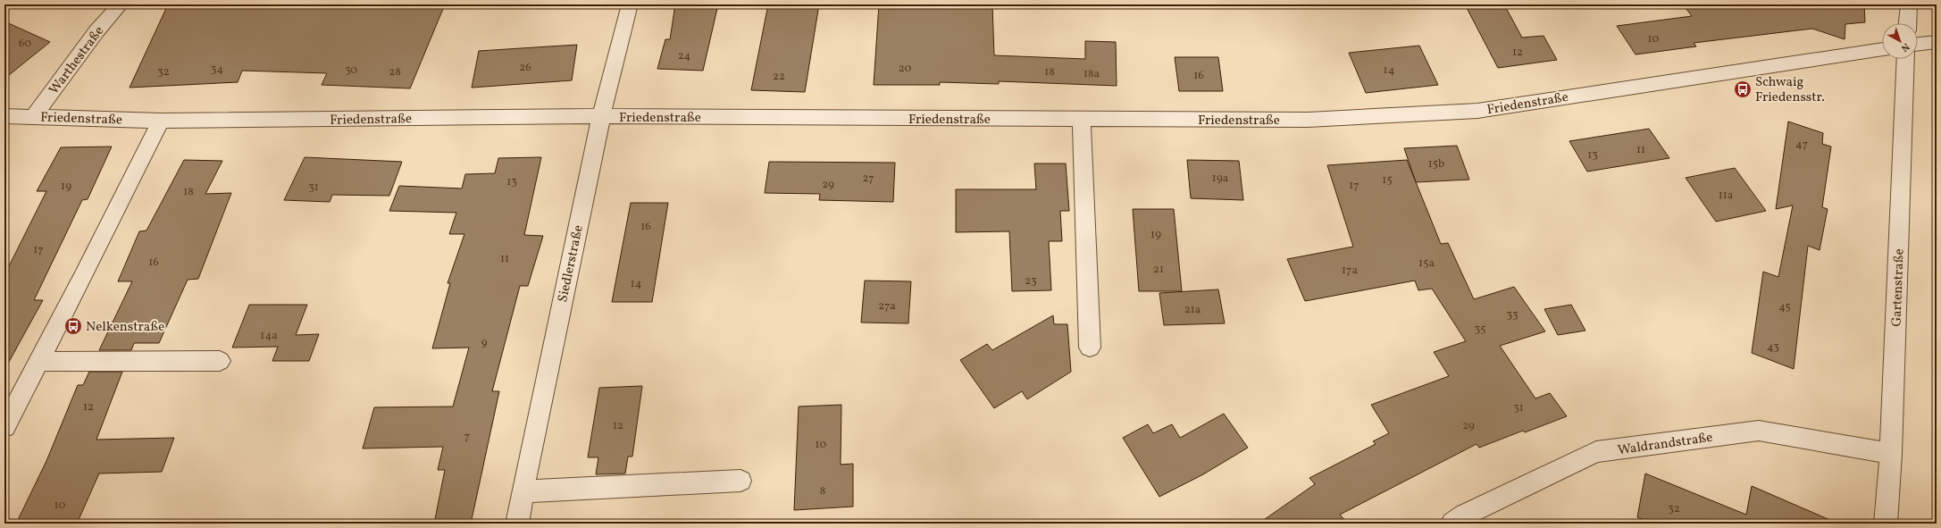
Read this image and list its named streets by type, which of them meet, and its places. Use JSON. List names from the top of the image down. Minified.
{"streets":{"street":["Warthestraße","Friedenstraße","Siedlerstraße","Gartenstraße","Waldrandstraße"]},"crossings":[["Warthestraße","Friedenstraße"],["Friedenstraße","Siedlerstraße"],["Gartenstraße","Waldrandstraße"]],"places":{"bus stop":["Schwaig Friedensstr.","Nelkenstraße"]},"house_numbers":["10","60","12","24","26","20","34","30","14","32","28","18","18a","16","22","47","11","13","15b","27","19a","15","13","29","17","19","31","18","11a","16","19","17","11","16","15a","21","17a","23","14","27a","45","21a","33","35","14a","9","43","12","31","12","29","7","10","8","10","32"],"north":"bottom right"}
